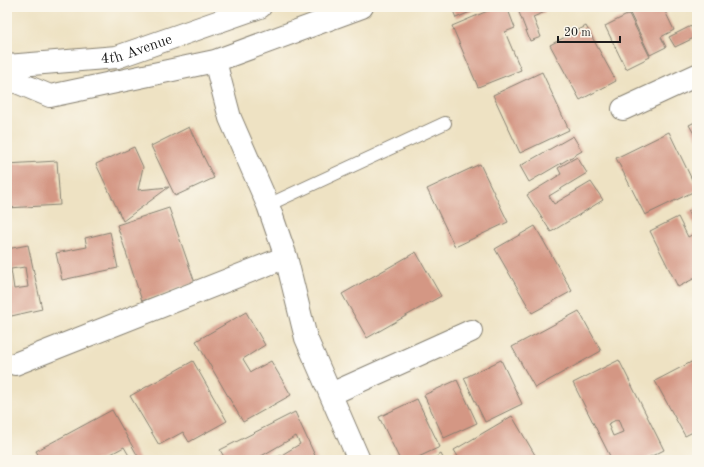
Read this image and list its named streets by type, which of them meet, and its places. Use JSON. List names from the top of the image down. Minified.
{"streets":{"street":["4th Avenue"]},"scale_bar":"20 m"}
